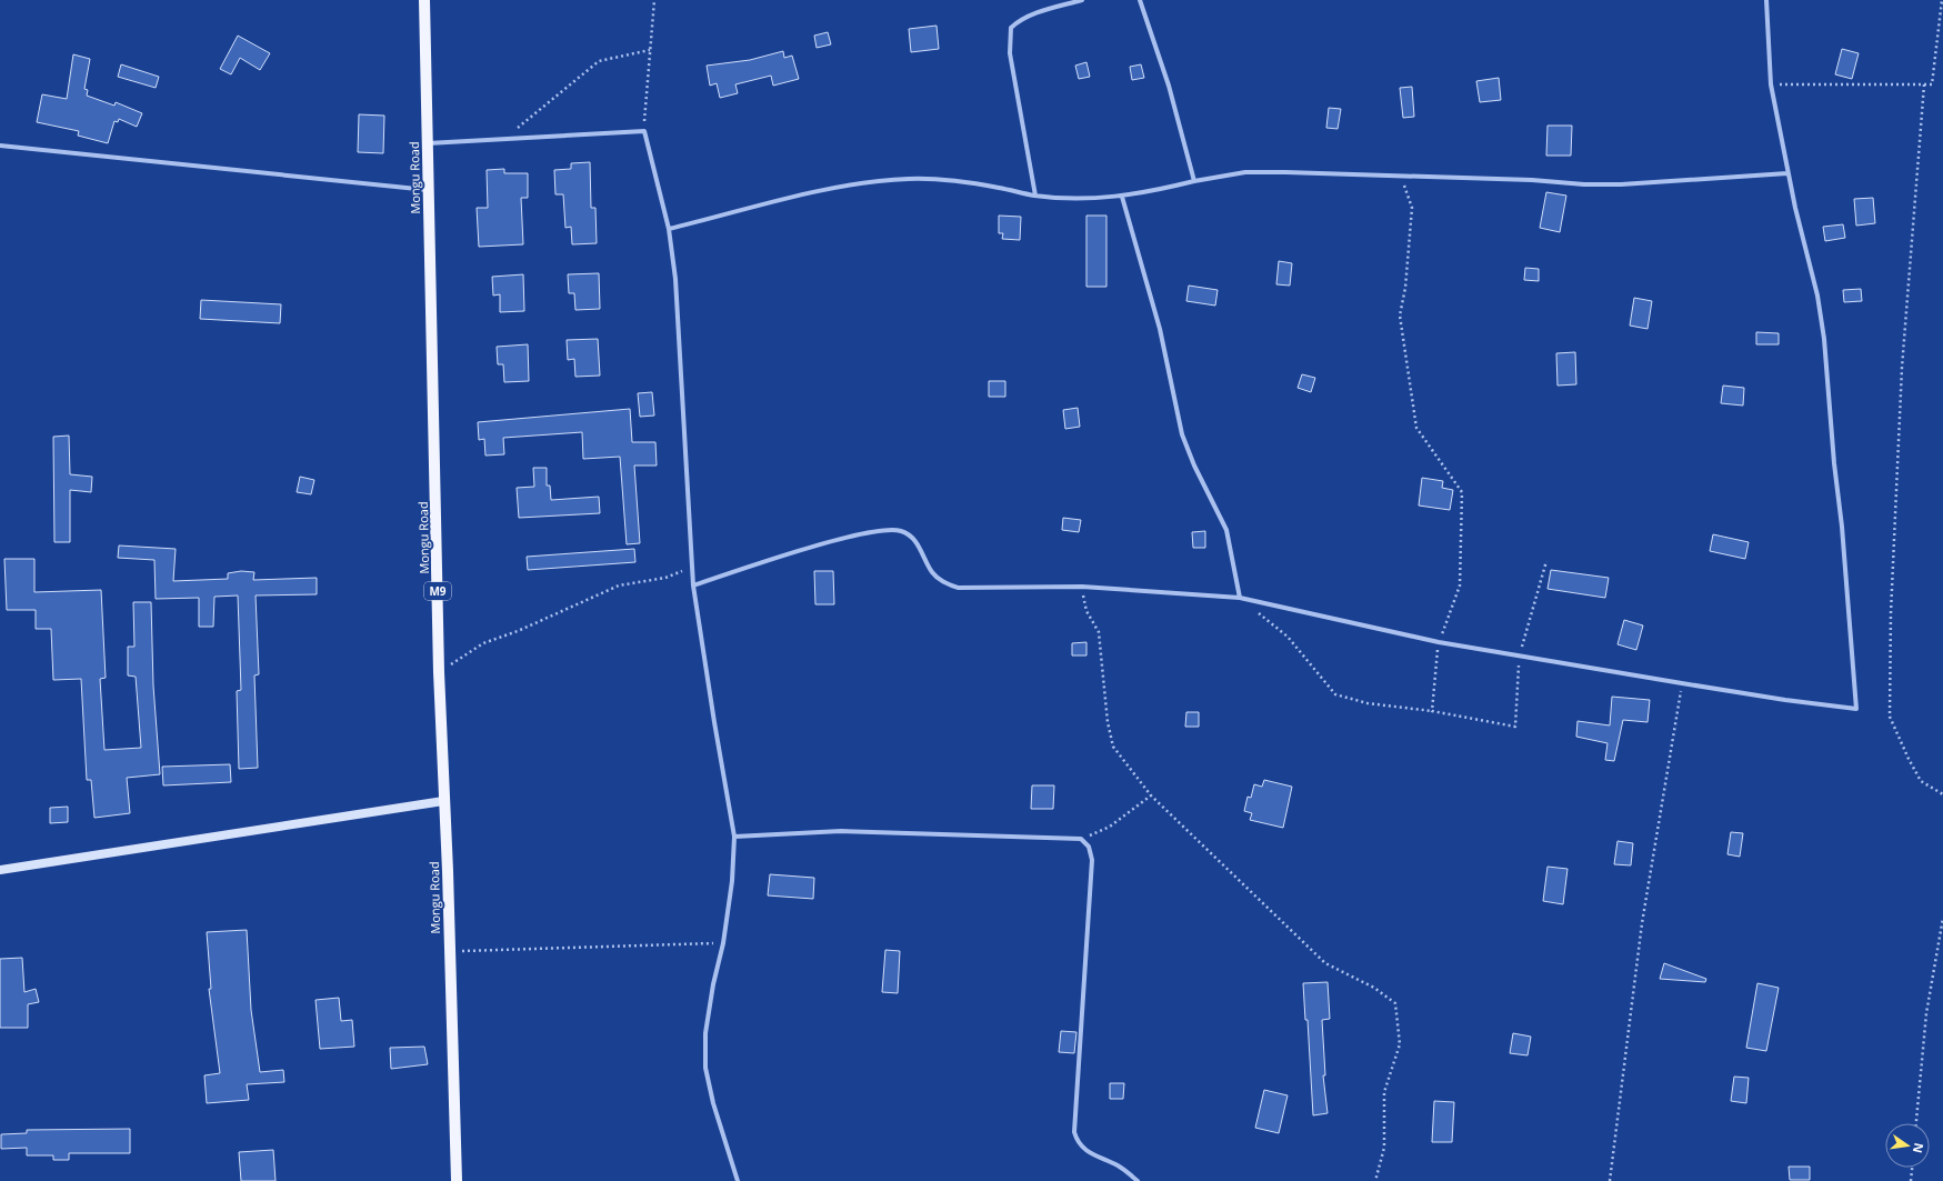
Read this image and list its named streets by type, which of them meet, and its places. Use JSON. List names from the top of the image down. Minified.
{"streets":{"main road":["Mongu Road","M9"]},"north":"right"}
